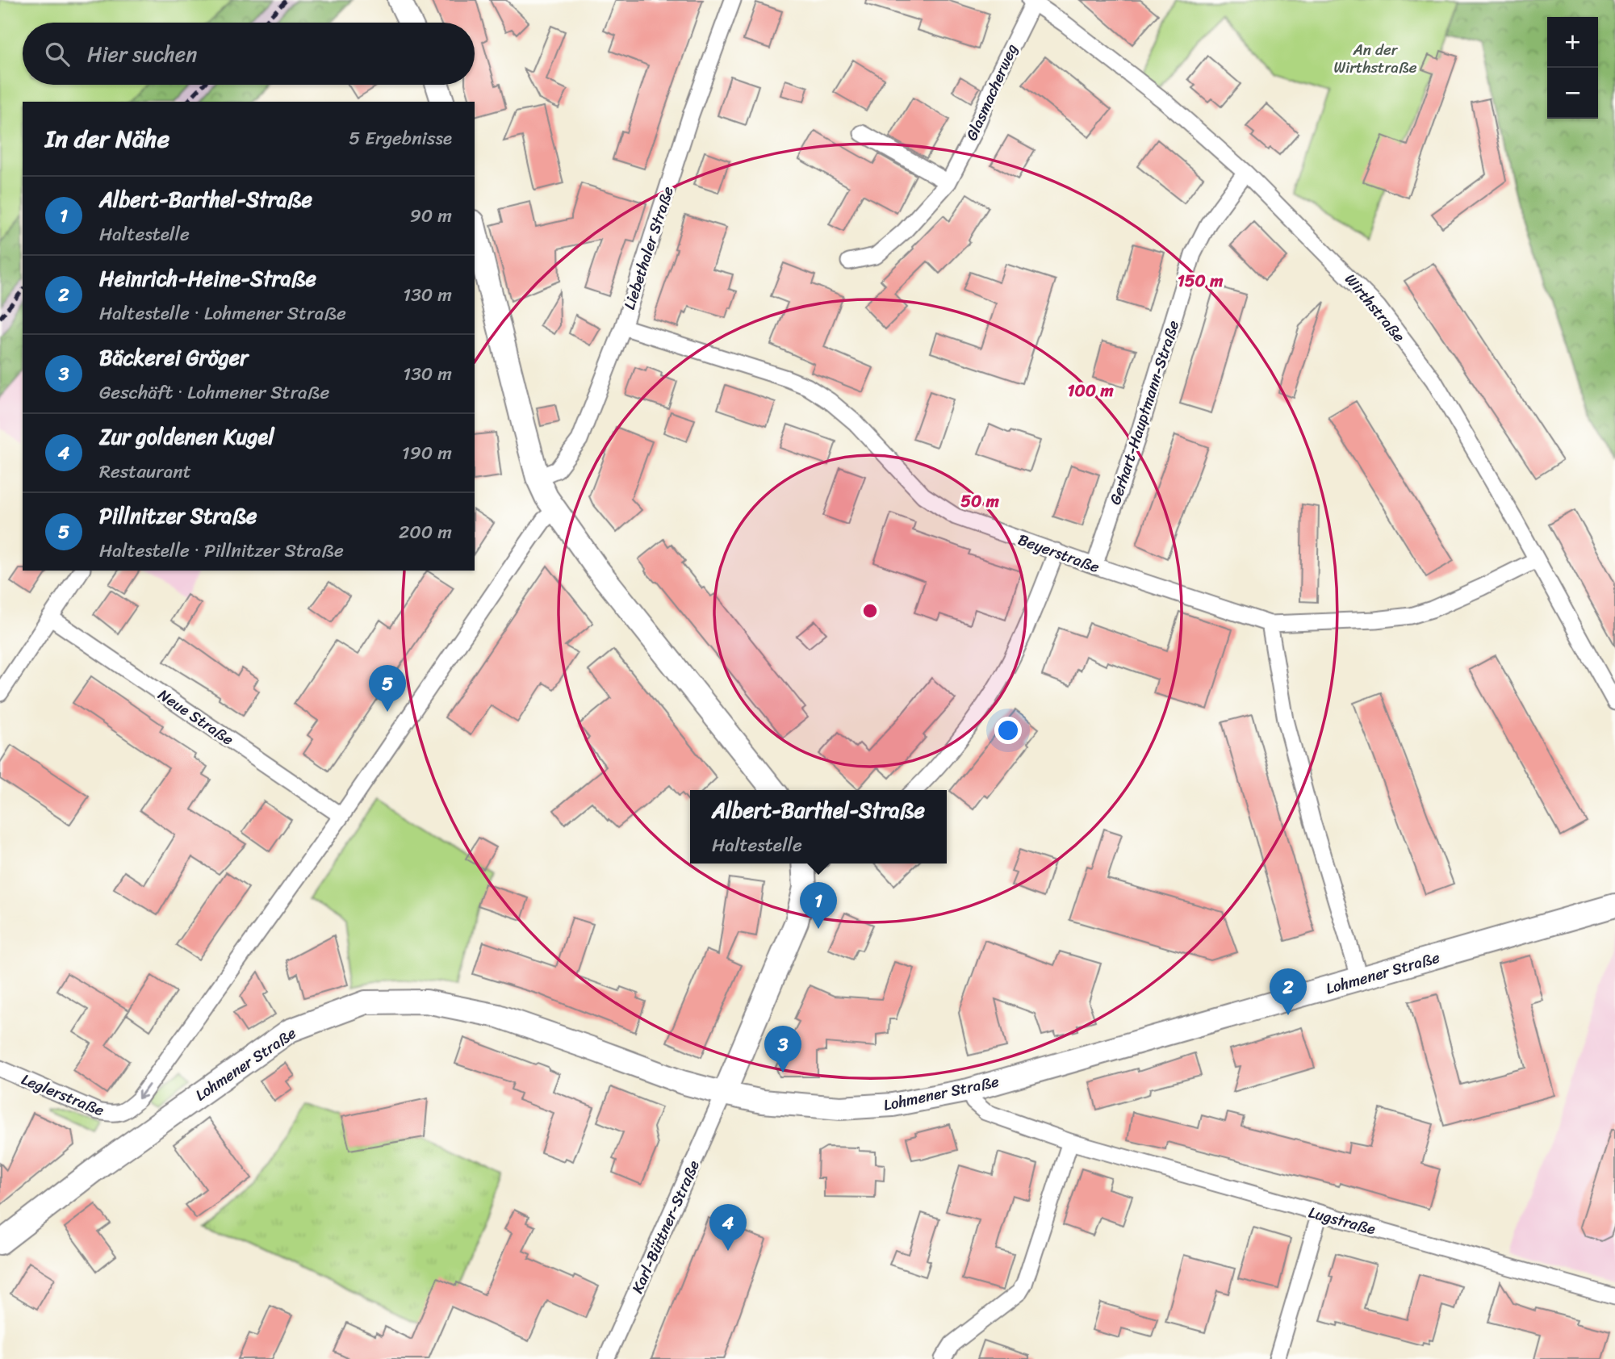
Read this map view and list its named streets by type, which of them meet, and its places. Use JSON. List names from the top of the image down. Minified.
{"streets":{"main road":["Lohmener Straße"],"street":["Glasmacherweg","Liebethaler Straße","Wirthstraße","Gerhart-Hauptmann-Straße","Beyerstraße","Neue Straße","Leglerstraße","Lugstraße","Karl-Büttner-Straße"]},"crossings":[["Glasmacherweg","Wirthstraße"],["Liebethaler Straße","Beyerstraße"],["Wirthstraße","Gerhart-Hauptmann-Straße"],["Wirthstraße","Beyerstraße"],["Gerhart-Hauptmann-Straße","Beyerstraße"],["Neue Straße","Leglerstraße"],["Lohmener Straße","Lugstraße"],["Lohmener Straße","Karl-Büttner-Straße"]],"one_way":["Leglerstraße"],"parks":["An der Wirthstraße"],"page":{"map_buttons":["+","−"],"search":"Hier suchen","heading":["In der Nähe","5 Ergebnisse"],"list":[{"mark":"1","name":"Albert-Barthel-Straße","note":"Haltestelle","value":"90 m"},{"mark":"2","name":"Heinrich-Heine-Straße","note":"Haltestelle · Lohmener Straße","value":"130 m"},{"mark":"3","name":"Bäckerei Gröger","note":"Geschäft · Lohmener Straße","value":"130 m"},{"mark":"4","name":"Zur goldenen Kugel","note":"Restaurant","value":"190 m"},{"mark":"5","name":"Pillnitzer Straße","note":"Haltestelle · Pillnitzer Straße","value":"200 m"}],"pins":["5","1","2","3","4"],"popup":["Albert-Barthel-Straße","Haltestelle"]},"rings":["150 m","100 m","50 m"]}
